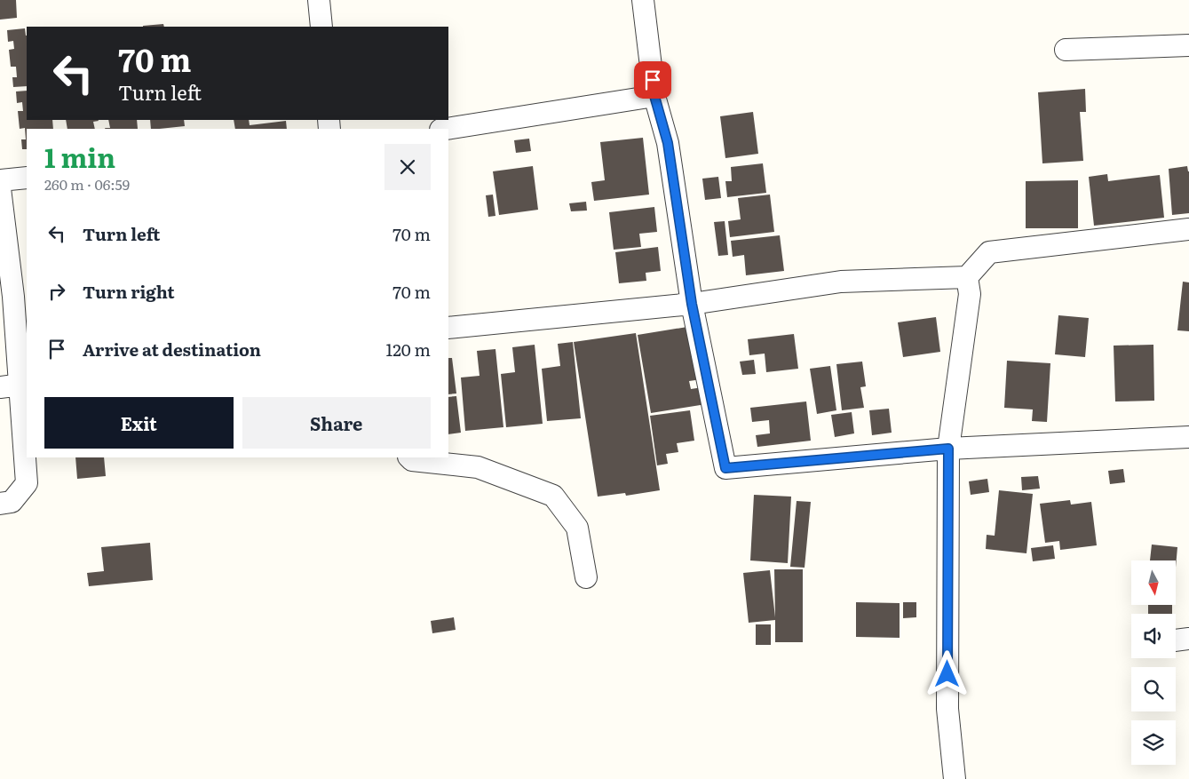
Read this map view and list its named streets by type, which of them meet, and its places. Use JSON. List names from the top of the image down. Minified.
{"north":"bottom","page":{"turn":["70 m","Turn left"],"heading":["1 min","260 m · 06:59"],"list":[{"name":"Turn left","value":"70 m"},{"name":"Turn right","value":"70 m"},{"name":"Arrive at destination","value":"120 m"}],"buttons":["Exit","Share"]}}
